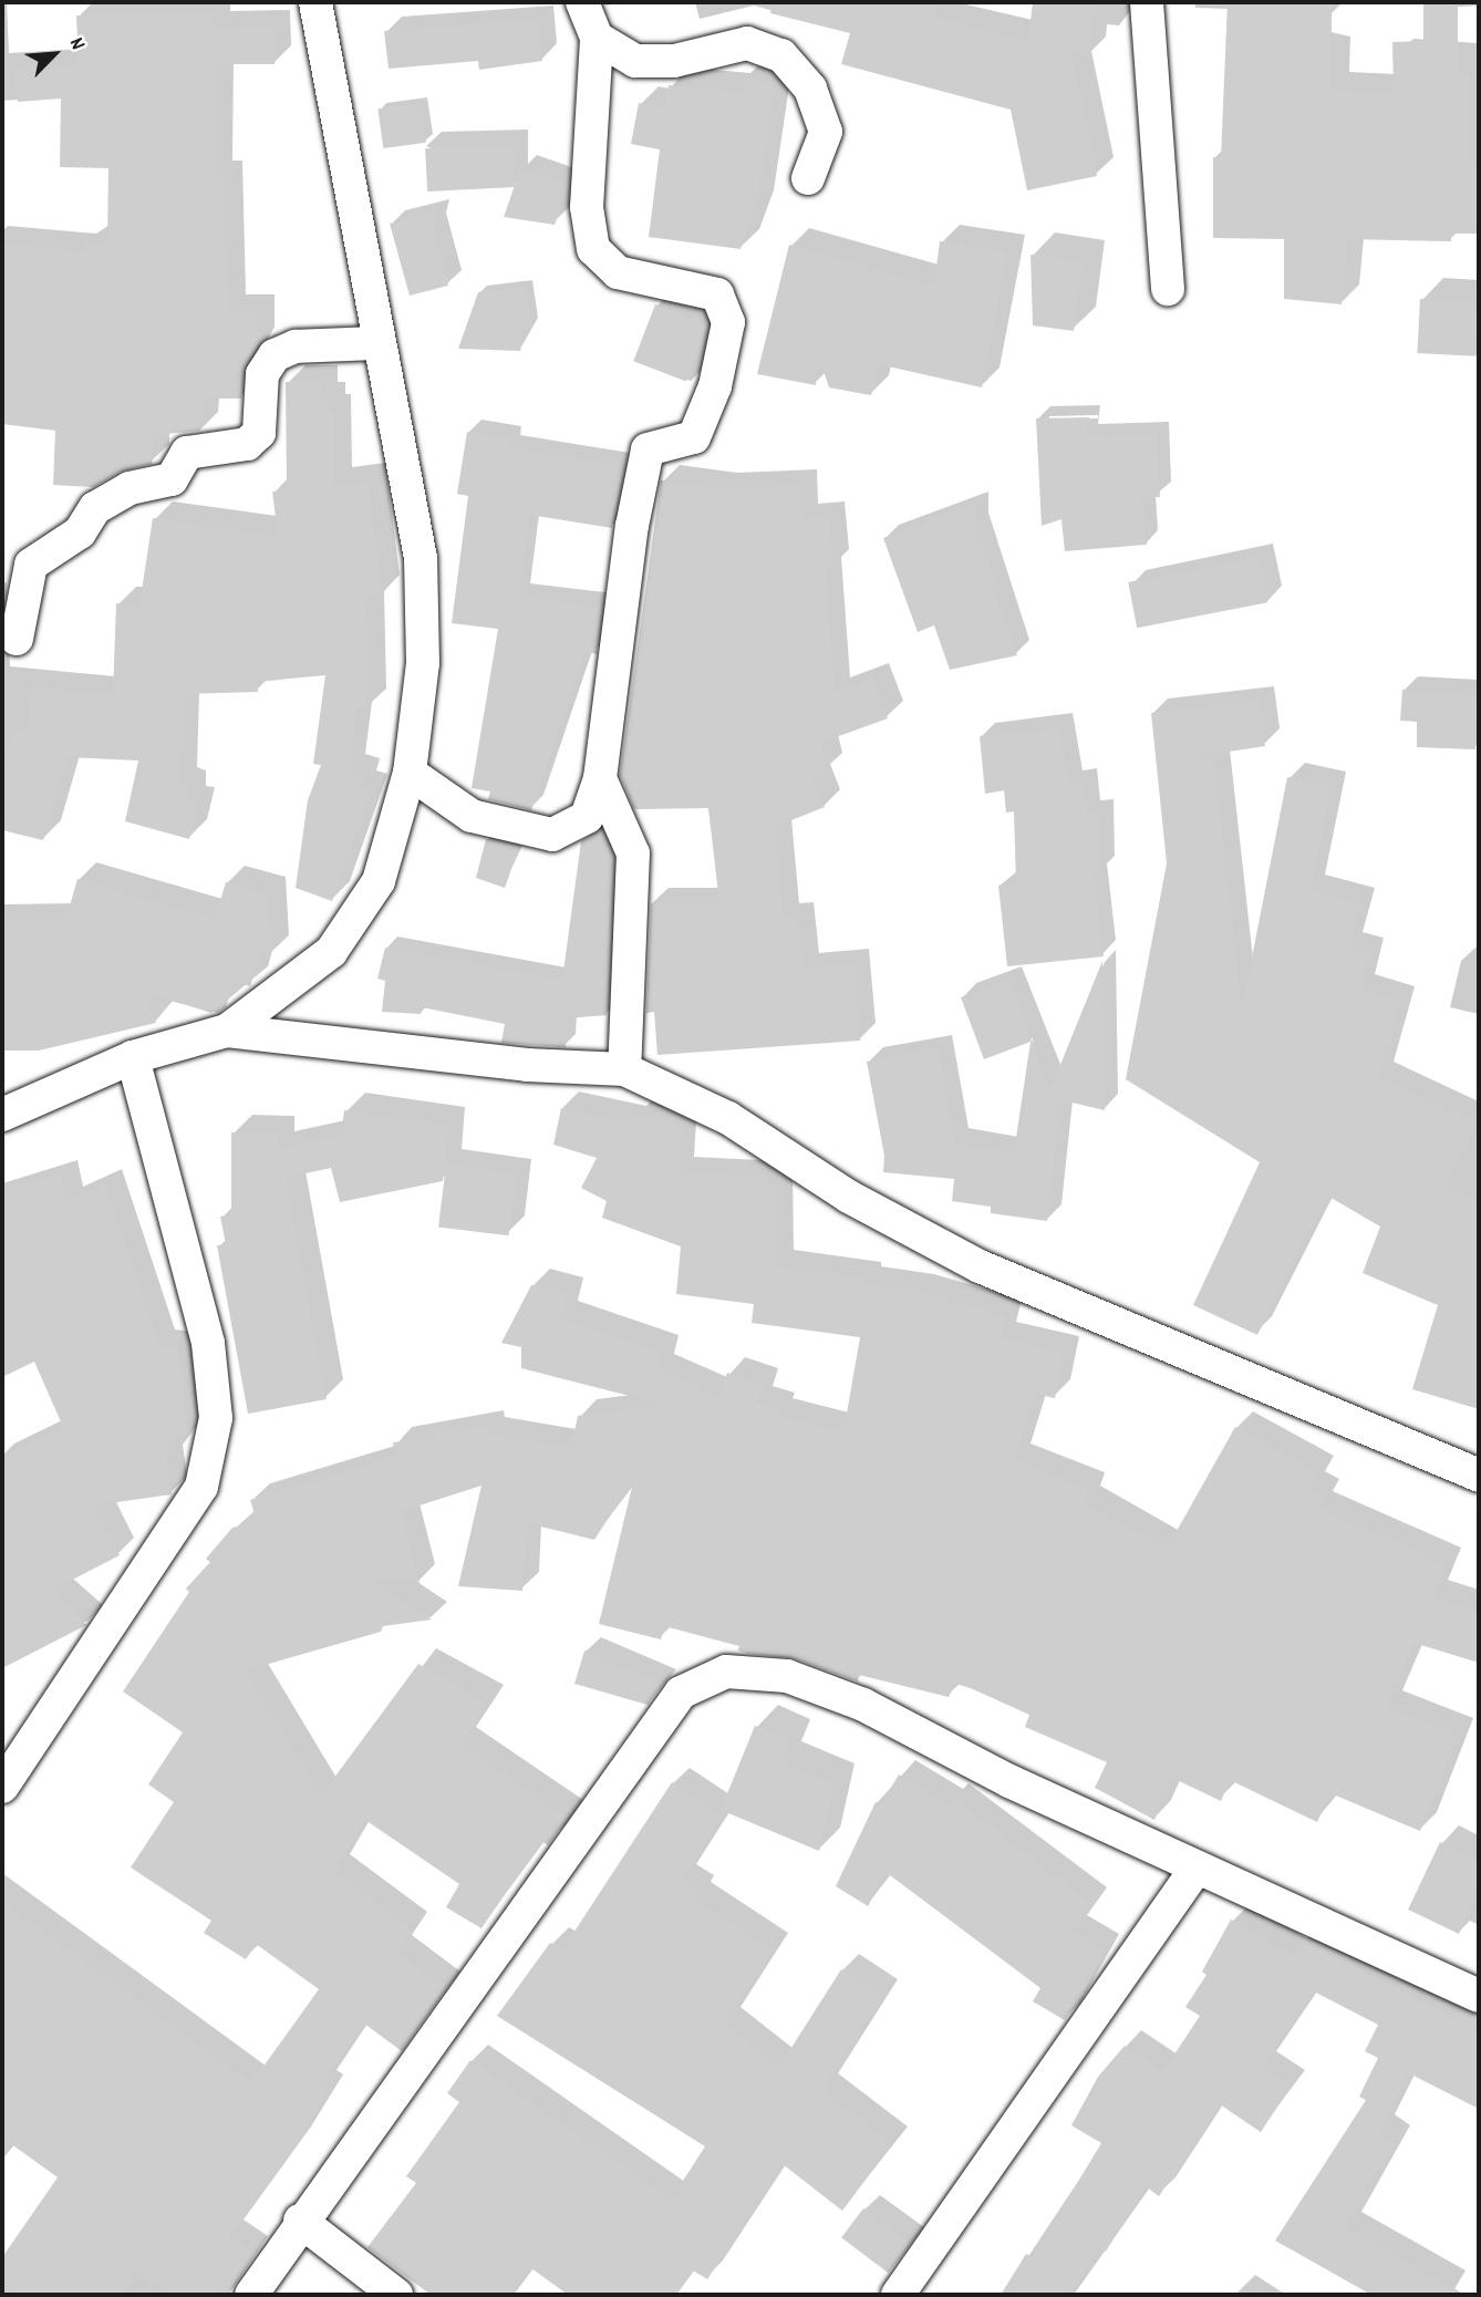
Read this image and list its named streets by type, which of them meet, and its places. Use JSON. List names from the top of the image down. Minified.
{"north":"top right"}
